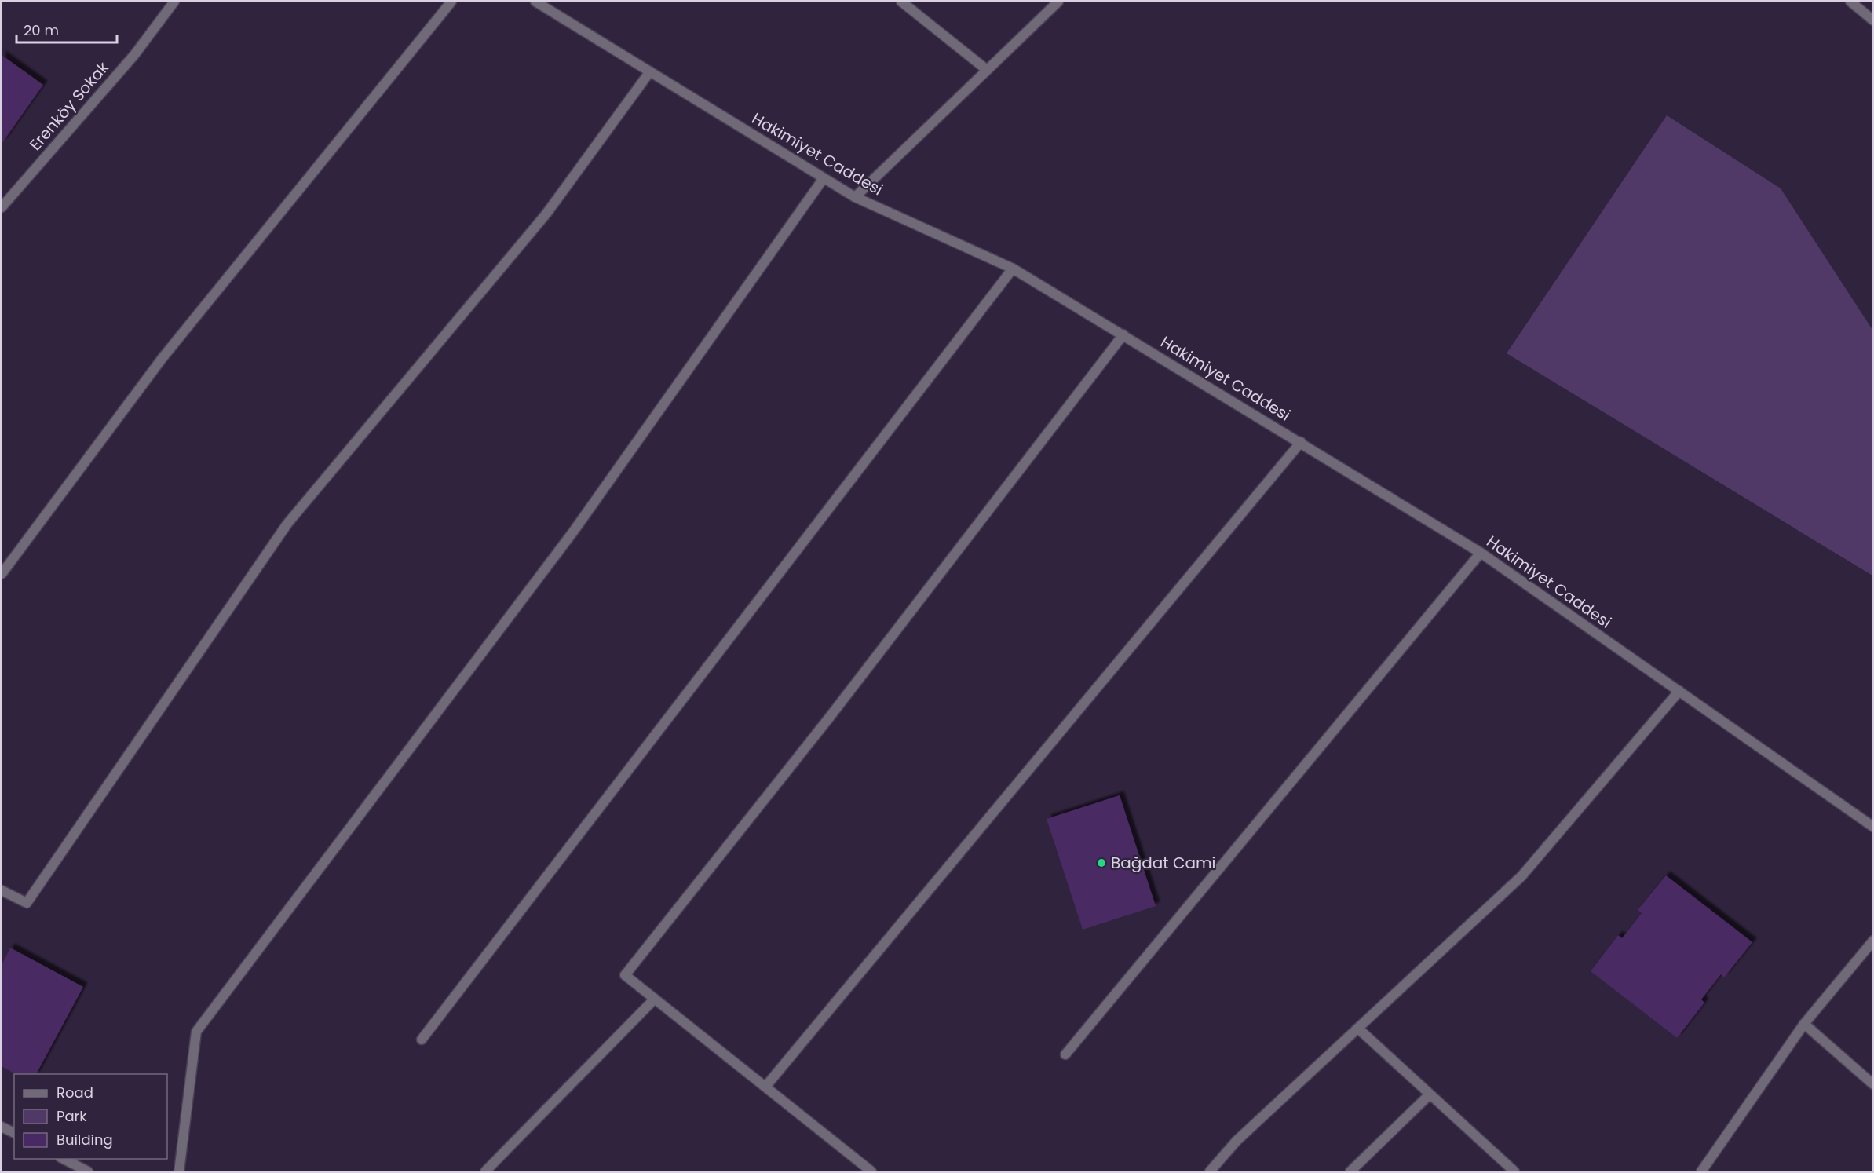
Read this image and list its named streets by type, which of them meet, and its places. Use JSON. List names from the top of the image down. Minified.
{"streets":{"street":["Erenköy Sokak","Hakimiyet Caddesi"]},"places":["Bağdat Cami"],"legend":["Road","Park","Building"],"scale_bar":"20 m"}
